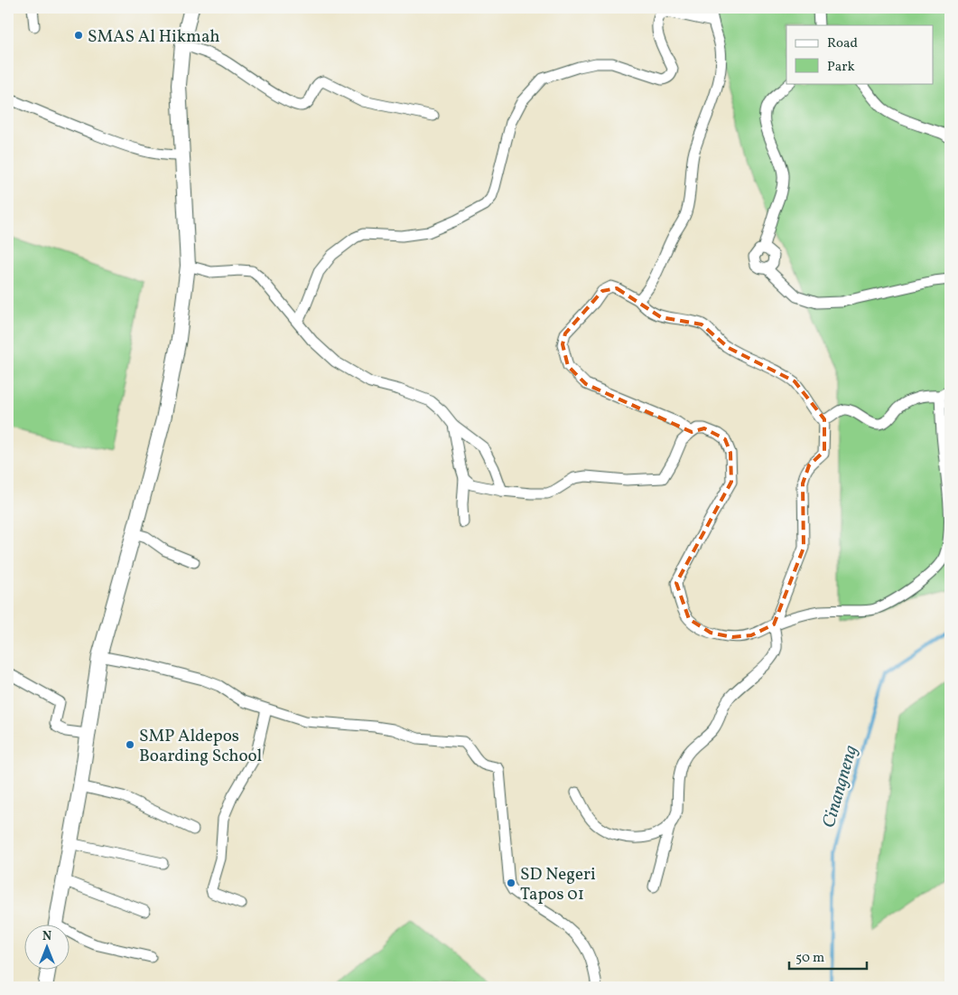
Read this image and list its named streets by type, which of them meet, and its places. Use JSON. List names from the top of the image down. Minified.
{"water":["Cinangneng"],"places":["SMAS Al Hikmah","SMP Aldepos Boarding School","SD Negeri Tapos 01"],"legend":["Road","Park"],"scale_bar":"50 m","north":"top"}
